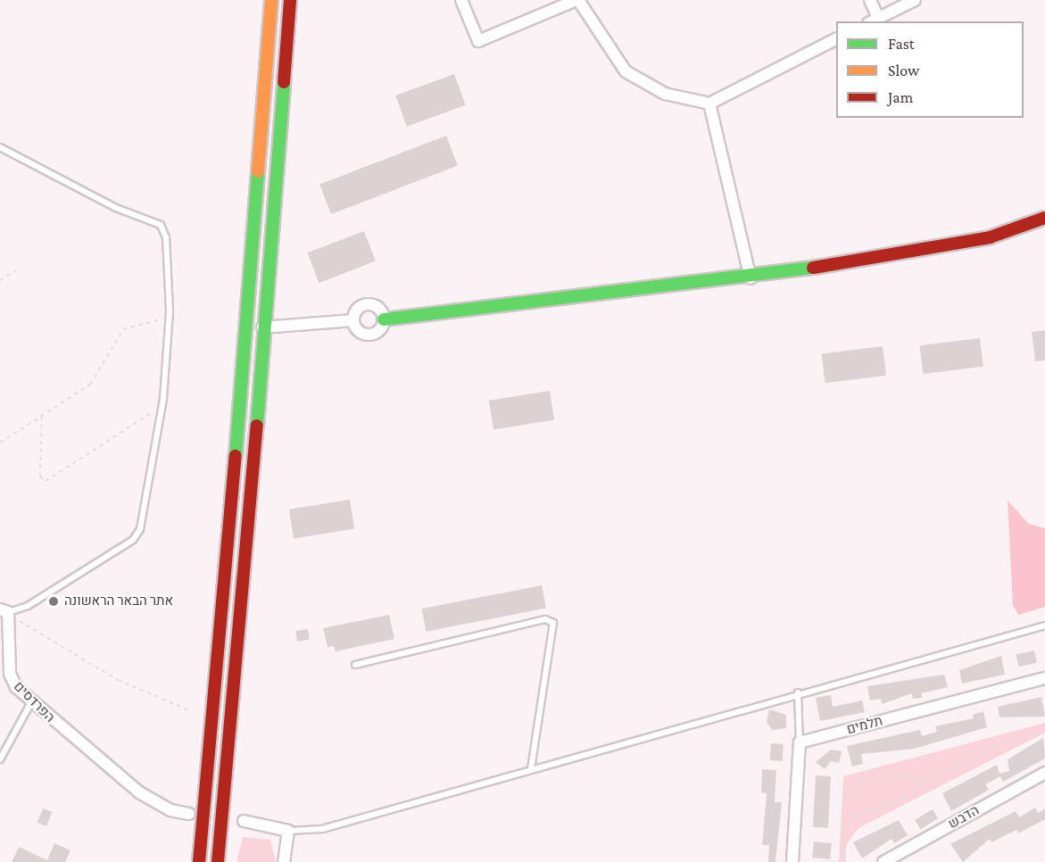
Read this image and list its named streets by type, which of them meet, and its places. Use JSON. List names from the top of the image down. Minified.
{"streets":{"street":["הפרדסים","תלמים","הדבש"]},"places":["אתר הבאר הראשונה"],"legend":["Fast","Slow","Jam"]}
